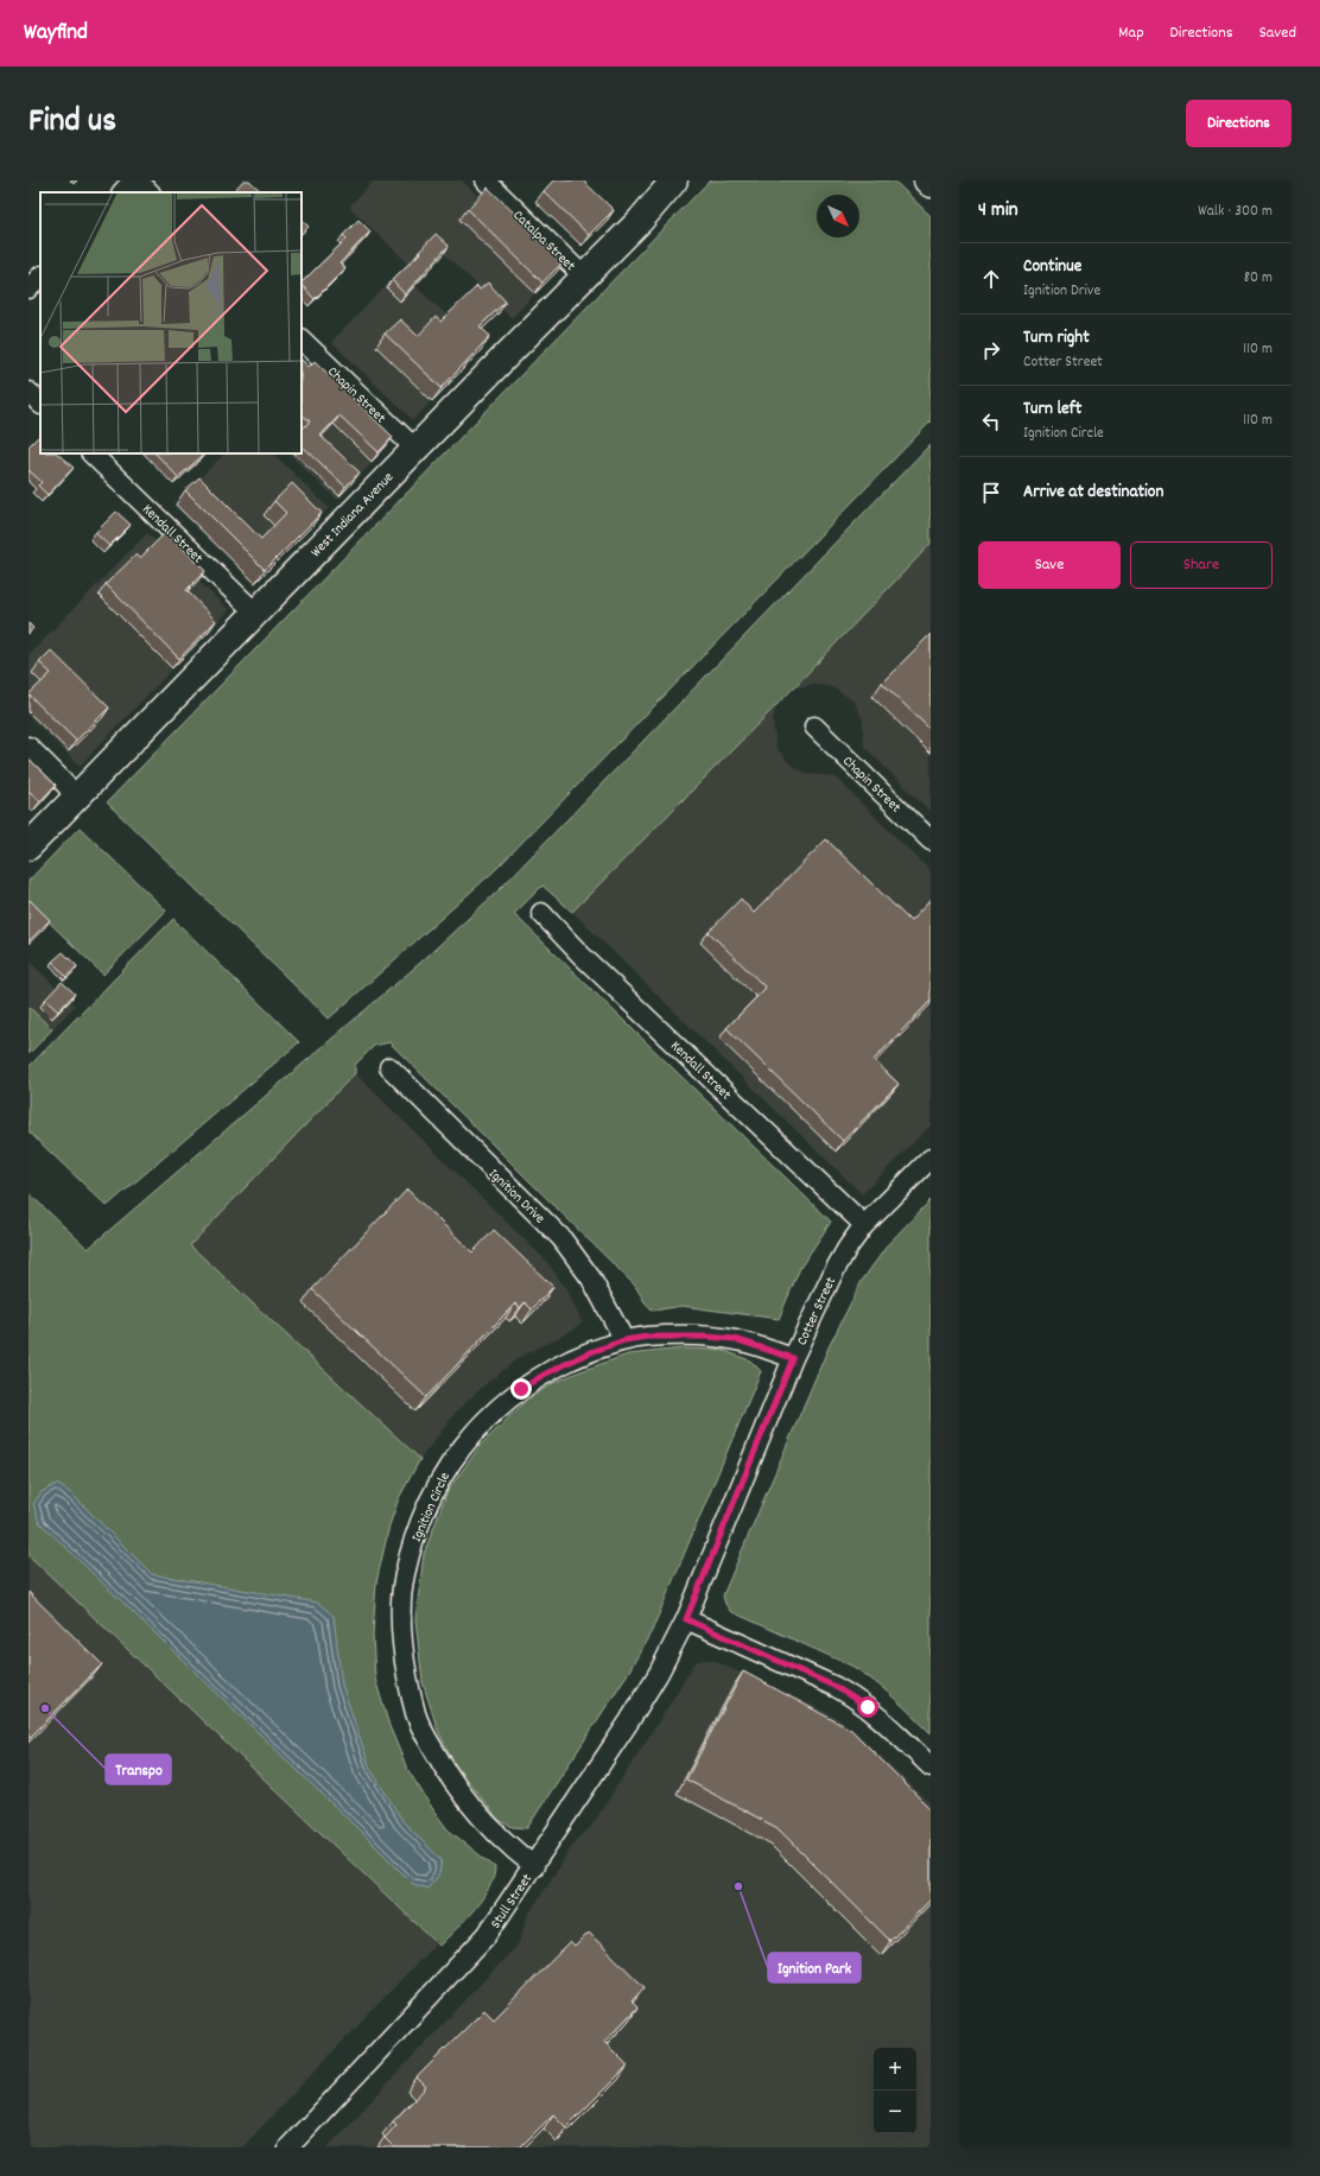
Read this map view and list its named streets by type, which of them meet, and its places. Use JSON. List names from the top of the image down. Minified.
{"streets":{"street":["Catalpa Street","Chapin Street","West Indiana Avenue","Kendall Street","Ignition Drive","Cotter Street","Ignition Circle","Stull Street"]},"crossings":[["Catalpa Street","West Indiana Avenue"],["Chapin Street","West Indiana Avenue"],["West Indiana Avenue","Kendall Street"],["Kendall Street","Cotter Street"],["Ignition Drive","Ignition Circle"],["Cotter Street","Ignition Circle"],["Cotter Street","Stull Street"],["Ignition Circle","Stull Street"]],"places":["Transpo","Ignition Park"],"north":"bottom right","page":{"header":"Wayfind","nav":["Map","Directions","Saved"],"title":"Find us","buttons":["Directions",["Save","Share"]],"heading":["4 min","Walk · 300 m"],"list":[["Continue","Ignition Drive","80 m"],["Turn right","Cotter Street","110 m"],["Turn left","Ignition Circle","110 m"],"Arrive at destination"],"map_buttons":["+","−"]}}
